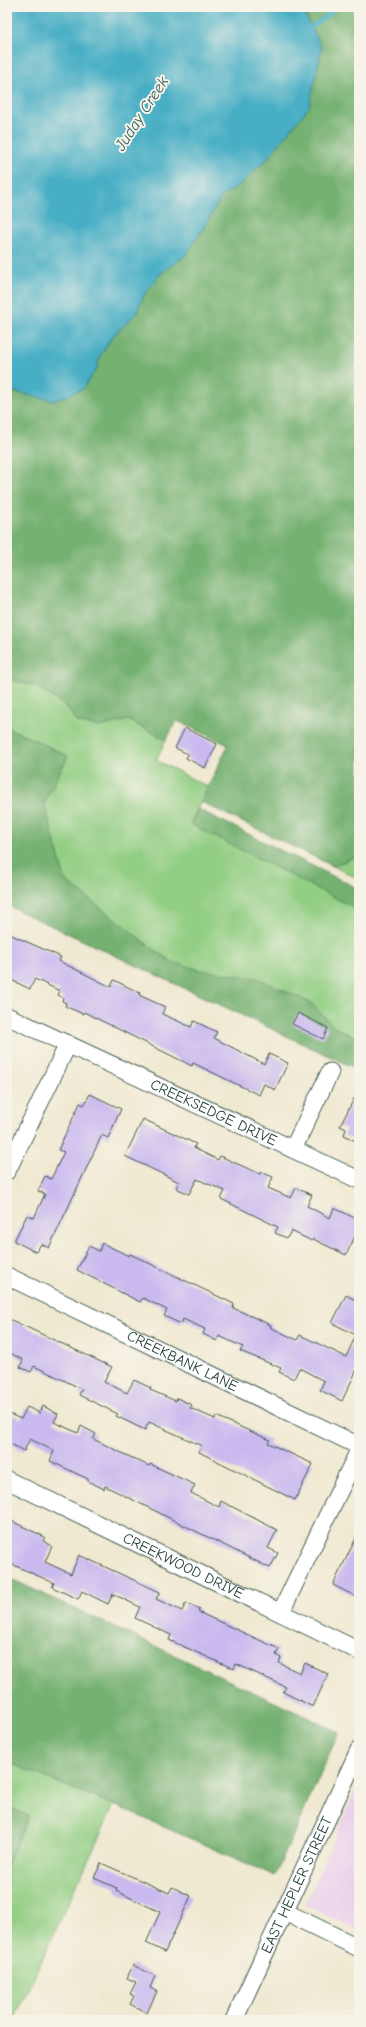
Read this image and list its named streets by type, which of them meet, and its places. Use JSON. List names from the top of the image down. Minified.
{"streets":{"street":["CREEKSEDGE DRIVE","CREEKBANK LANE","CREEKWOOD DRIVE","EAST HEPLER STREET"]},"water":["Juday Creek"]}
